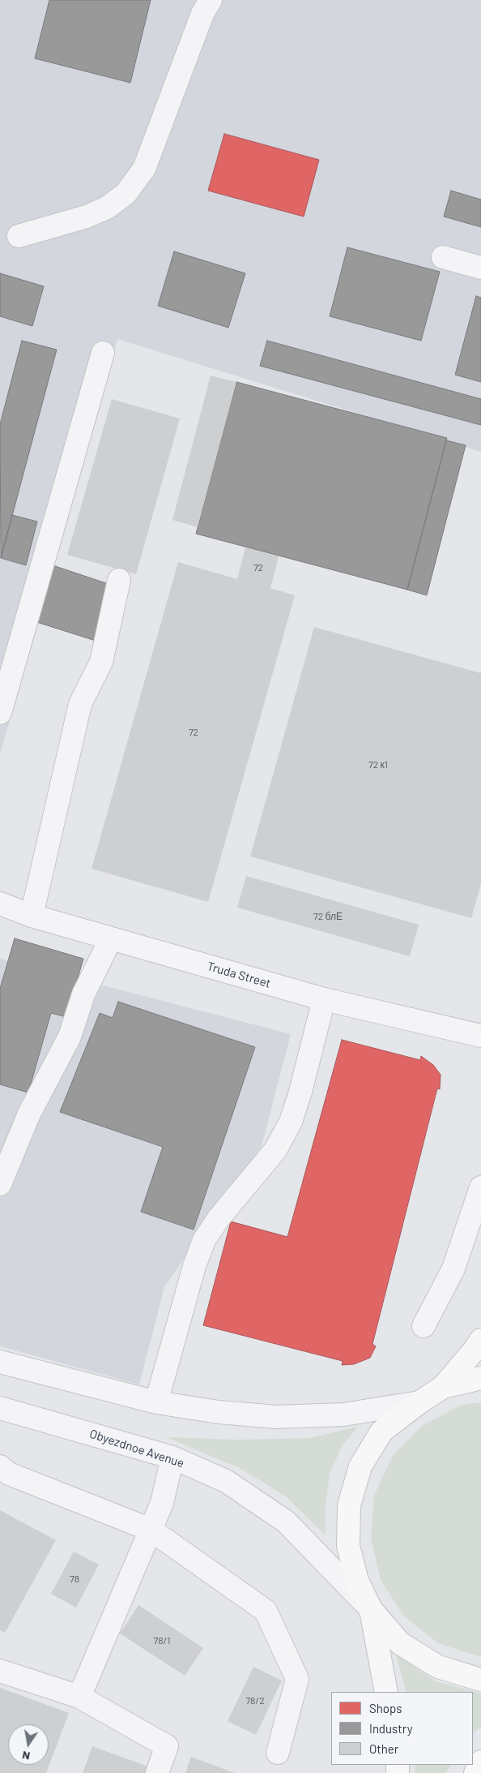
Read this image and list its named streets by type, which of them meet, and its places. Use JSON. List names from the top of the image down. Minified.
{"streets":{"street":["Truda Street","Obyezdnoe Avenue"]},"house_numbers":["72","72","72 к1","72 блЕ","78","78/1","78/2"],"legend":["Shops","Industry","Other"],"north":"bottom"}
